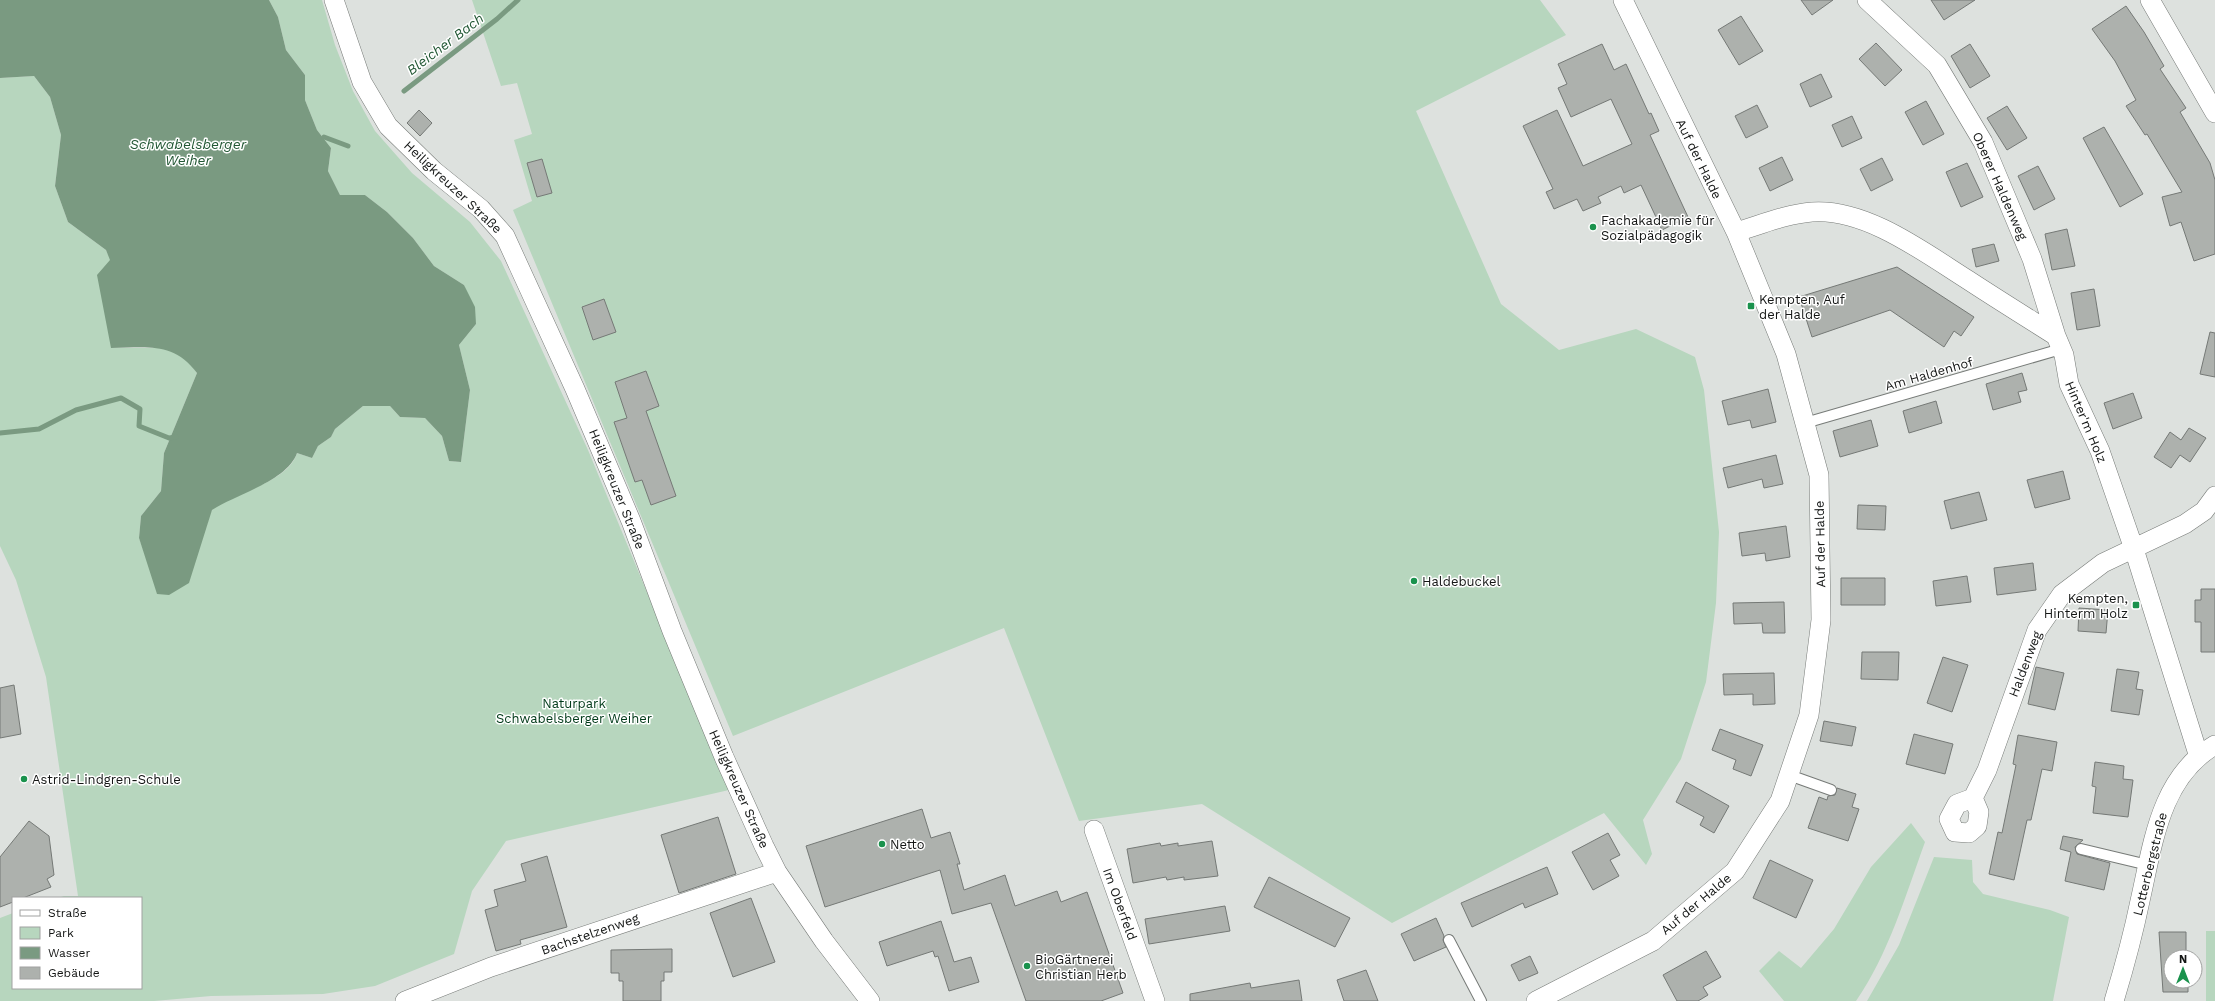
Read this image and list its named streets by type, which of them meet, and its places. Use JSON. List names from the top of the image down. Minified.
{"streets":{"street":["Auf der Halde","Oberer Haldenweg","Heiligkreuzer Straße","Hinter'm Holz","Haldenweg","Lotterbergstraße","Im Oberfeld","Bachstelzenweg"],"lane":["Am Haldenhof"]},"crossings":[["Auf der Halde","Am Haldenhof"],["Oberer Haldenweg","Am Haldenhof"],["Oberer Haldenweg","Hinter'm Holz"],["Heiligkreuzer Straße","Bachstelzenweg"],["Am Haldenhof","Hinter'm Holz"],["Hinter'm Holz","Haldenweg"],["Hinter'm Holz","Lotterbergstraße"]],"water":["Bleicher Bach","Schwabelsberger Weiher"],"parks":["Naturpark Schwabelsberger Weiher"],"places":{"other":["Fachakademie für Sozialpädagogik","Haldebuckel","Astrid-Lindgren-Schule","Netto","BioGärtnerei Christian Herb"],"transit":["Kempten, Auf der Halde","Kempten, Hinterm Holz"]},"legend":["Straße","Park","Wasser","Gebäude"],"north":"top"}
